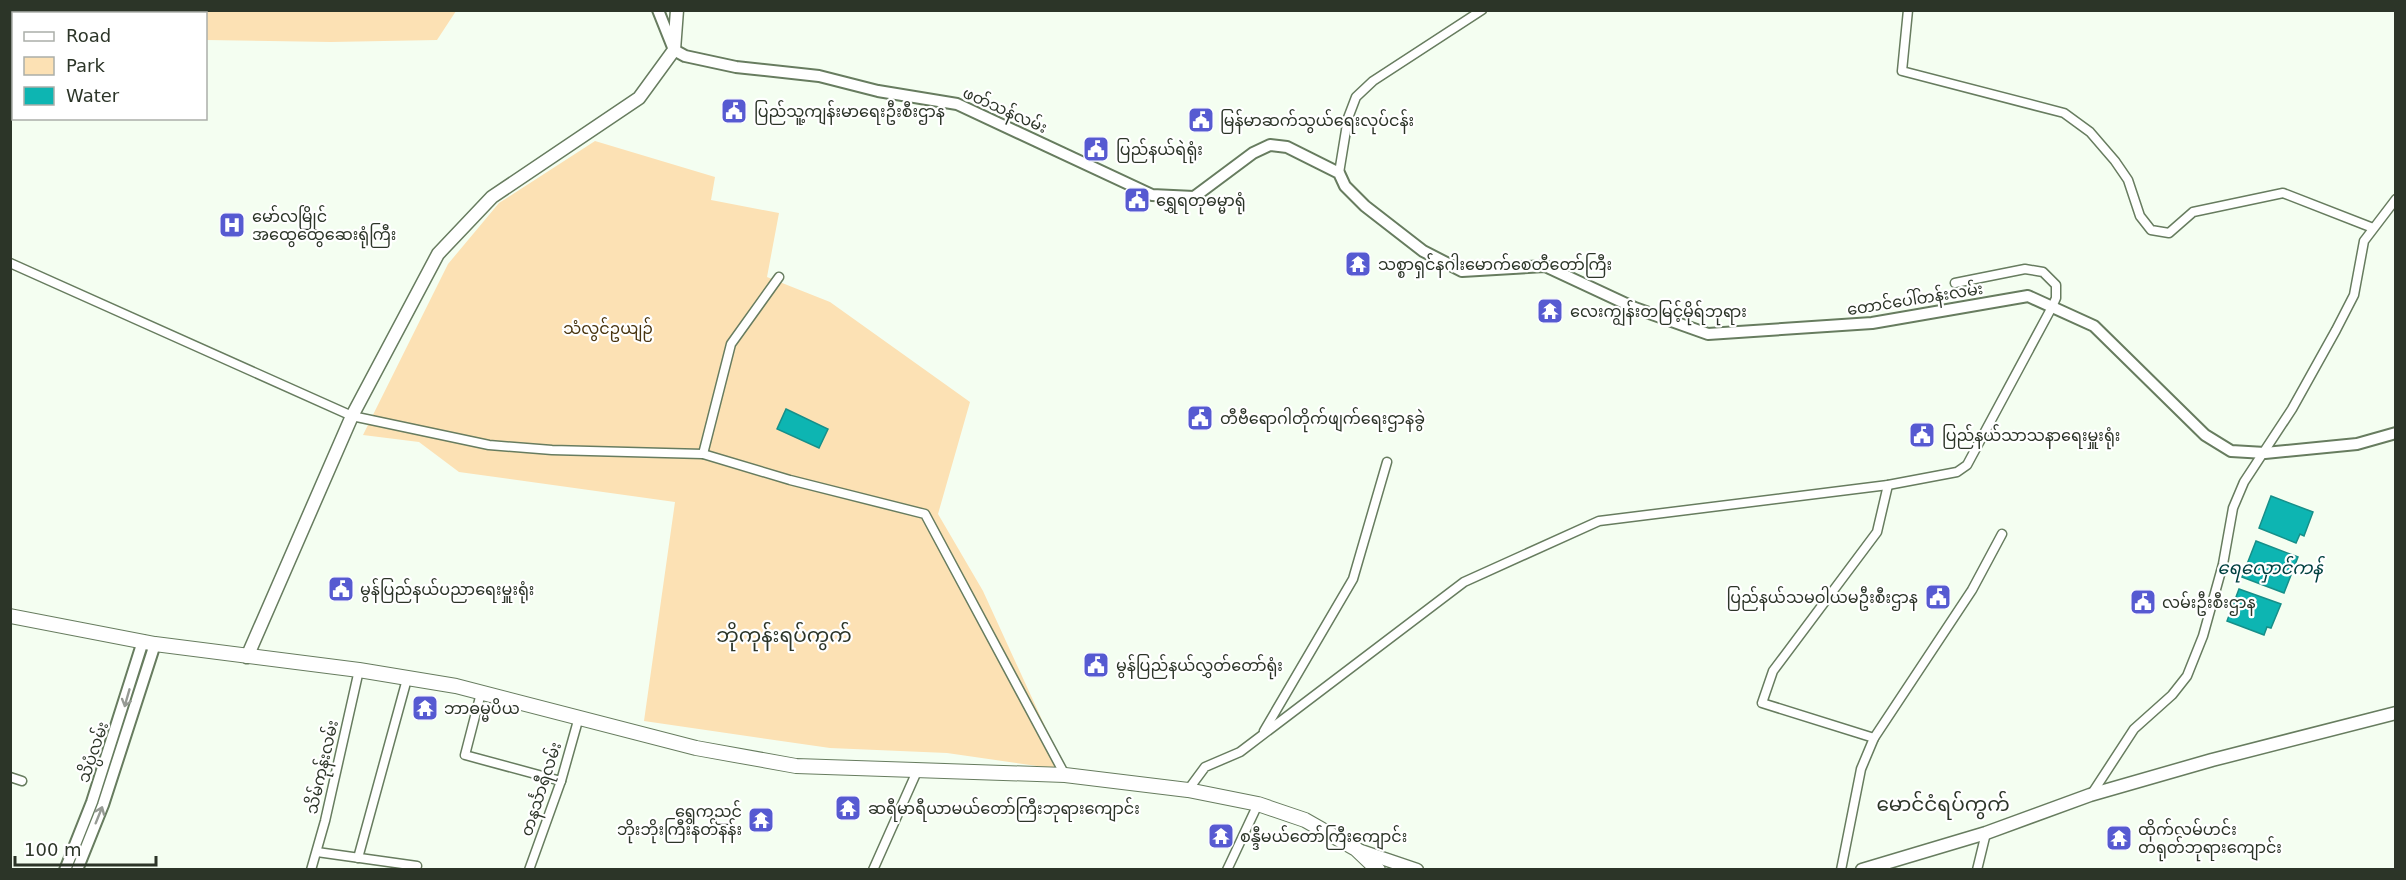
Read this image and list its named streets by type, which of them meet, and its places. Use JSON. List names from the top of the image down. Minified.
{"streets":{"street":["ဖတ်သန်လမ်း","တောင်ပေါ်တန်းလမ်း","သိပ္ပံလမ်း","သိမ်ကုန်းလမ်း","တနင်္သာရီလမ်း"]},"crossings":[["ဖတ်သန်လမ်း","တောင်ပေါ်တန်းလမ်း"]],"districts":["ဘိုကုန်းရပ်ကွက်","မောင်ငံရပ်ကွက်"],"water":["ရေလှောင်ကန်"],"parks":["သံလွင်ဥယျဉ်"],"places":{"public building":["ပြည်သူ့ကျန်းမာရေးဦးစီးဌာန","မြန်မာဆက်သွယ်ရေးလုပ်ငန်း","ပြည်နယ်ရဲရုံး","ရွှေရတုဓမ္မာရုံ","တီဗီရောဂါတိုက်ဖျက်ရေးဌာနခွဲ","ပြည်နယ်သာသနာရေးမှူးရုံး","မွန်ပြည်နယ်ပညာရေးမှူးရုံး","ပြည်နယ်သမဝါယမဦးစီးဌာန","လမ်းဦးစီးဌာန","မွန်ပြည်နယ်လွှတ်တော်ရုံး"],"hospital":["မော်လမြိုင် အထွေထွေဆေးရုံကြီး"],"temple":["သစ္စာရှင်နဂါးမောက်စေတီတော်ကြီး","လေးကျွန်းတမြင့်မိုရ်ဘုရား","ဘာဓမ္မပိယ","ဆရီမာရီယာမယ်တော်ကြီးဘုရားကျောင်း","ရွှေကညင် ဘိုးဘိုးကြီးနတ်နန်း","စန္ဒီမယ်တော်ကြီးကျောင်း","ထိုက်လမ်ဟင်း တရုတ်ဘုရားကျောင်း"]},"legend":["Road","Park","Water"],"scale_bar":"100 m"}
